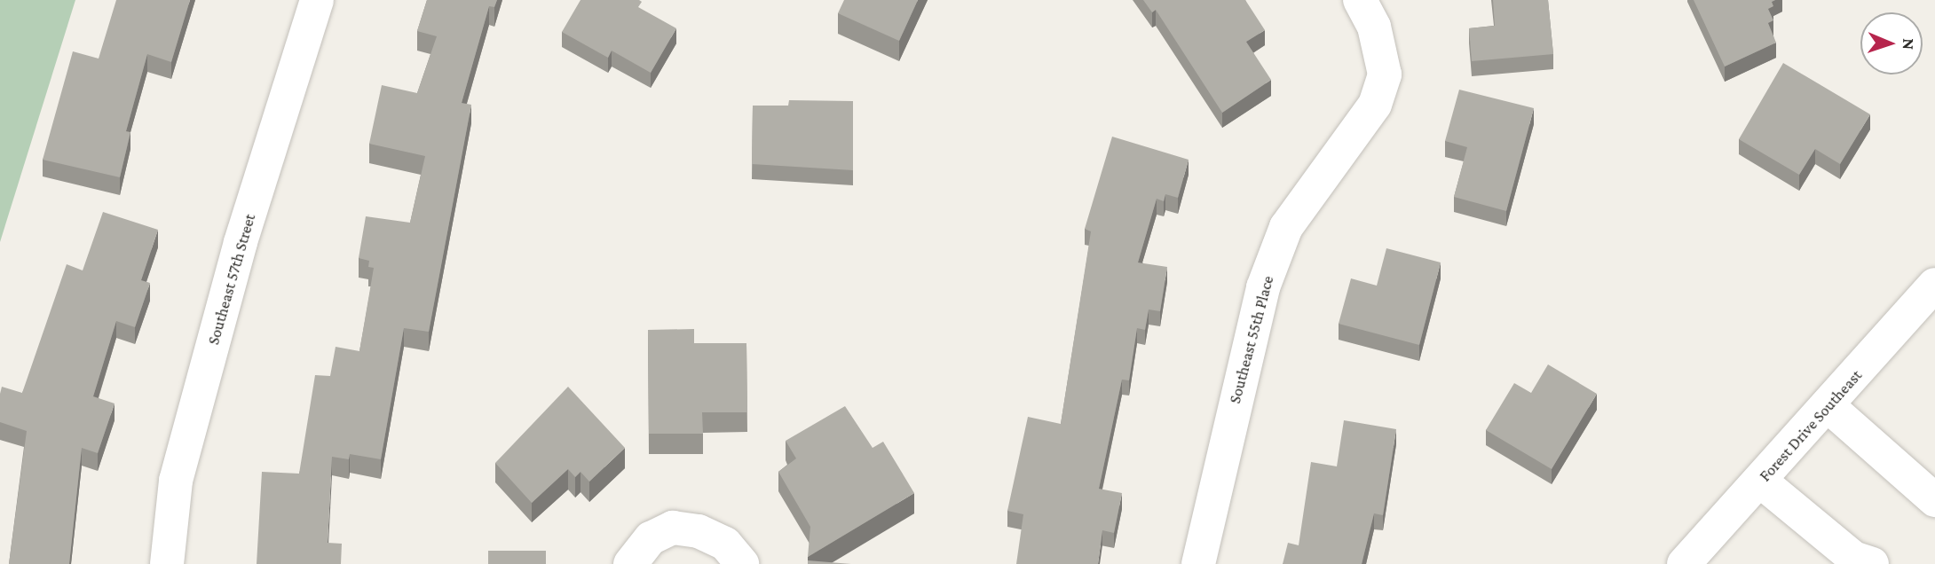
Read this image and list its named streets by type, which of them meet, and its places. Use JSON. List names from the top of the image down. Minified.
{"streets":{"street":["Southeast 57th Street","Southeast 55th Place","Forest Drive Southeast"]},"north":"right"}
